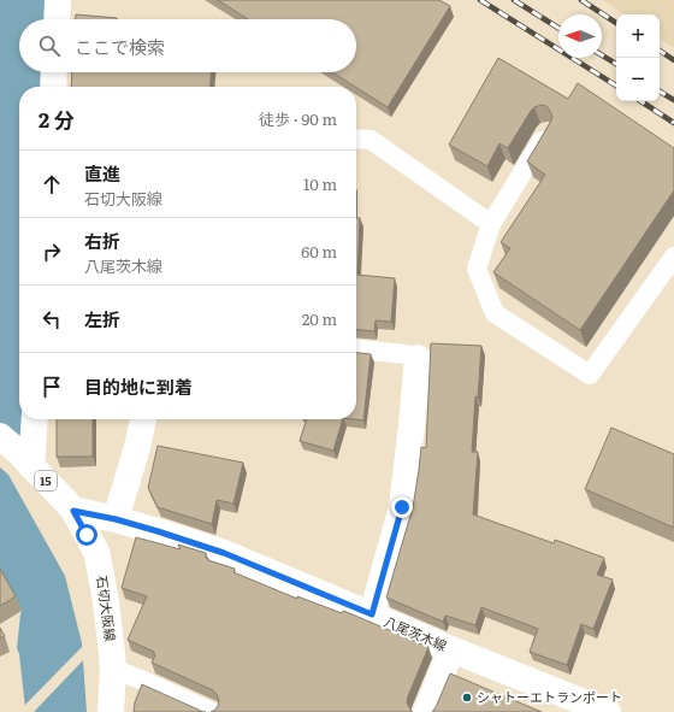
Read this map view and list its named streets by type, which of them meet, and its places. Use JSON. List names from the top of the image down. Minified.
{"streets":{"main road":["15","石切大阪線","八尾茨木線"]},"crossings":[["15","石切大阪線"],["15","八尾茨木線"],["石切大阪線","八尾茨木線"]],"places":["シャトーエトランボート"],"north":"left","page":{"map_buttons":["+","−"],"search":"ここで検索","heading":["2 分","徒歩 · 90 m"],"list":[["直進","石切大阪線","10 m"],["右折","八尾茨木線","60 m"],["左折","20 m"],"目的地に到着"]}}
